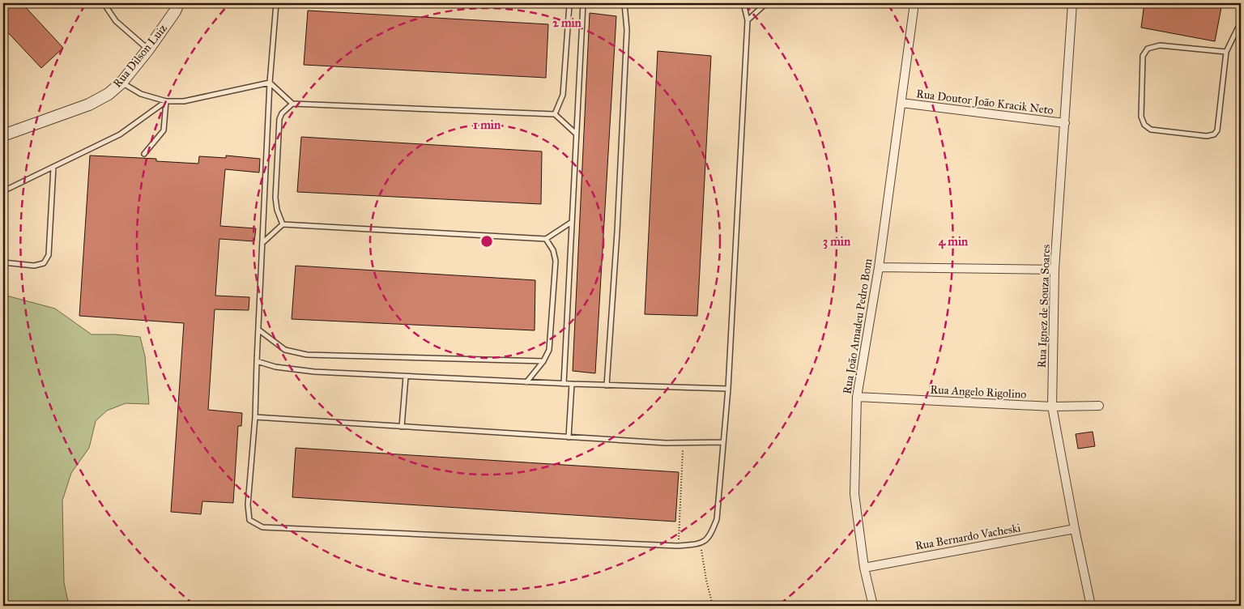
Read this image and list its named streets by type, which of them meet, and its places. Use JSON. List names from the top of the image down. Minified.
{"streets":{"street":["Rua Dilson Luiz","Rua Doutor João Kracik Neto","Rua Ignez de Souza Soares","Rua João Amadeu Pedro Bom","Rua Angelo Rigolino","Rua Bernardo Vacheski"]},"crossings":[["Rua Doutor João Kracik Neto","Rua Ignez de Souza Soares"],["Rua Doutor João Kracik Neto","Rua João Amadeu Pedro Bom"],["Rua Ignez de Souza Soares","Rua Angelo Rigolino"],["Rua Ignez de Souza Soares","Rua Bernardo Vacheski"],["Rua João Amadeu Pedro Bom","Rua Angelo Rigolino"],["Rua João Amadeu Pedro Bom","Rua Bernardo Vacheski"]],"rings":["2 min","1 min","3 min","4 min"]}
